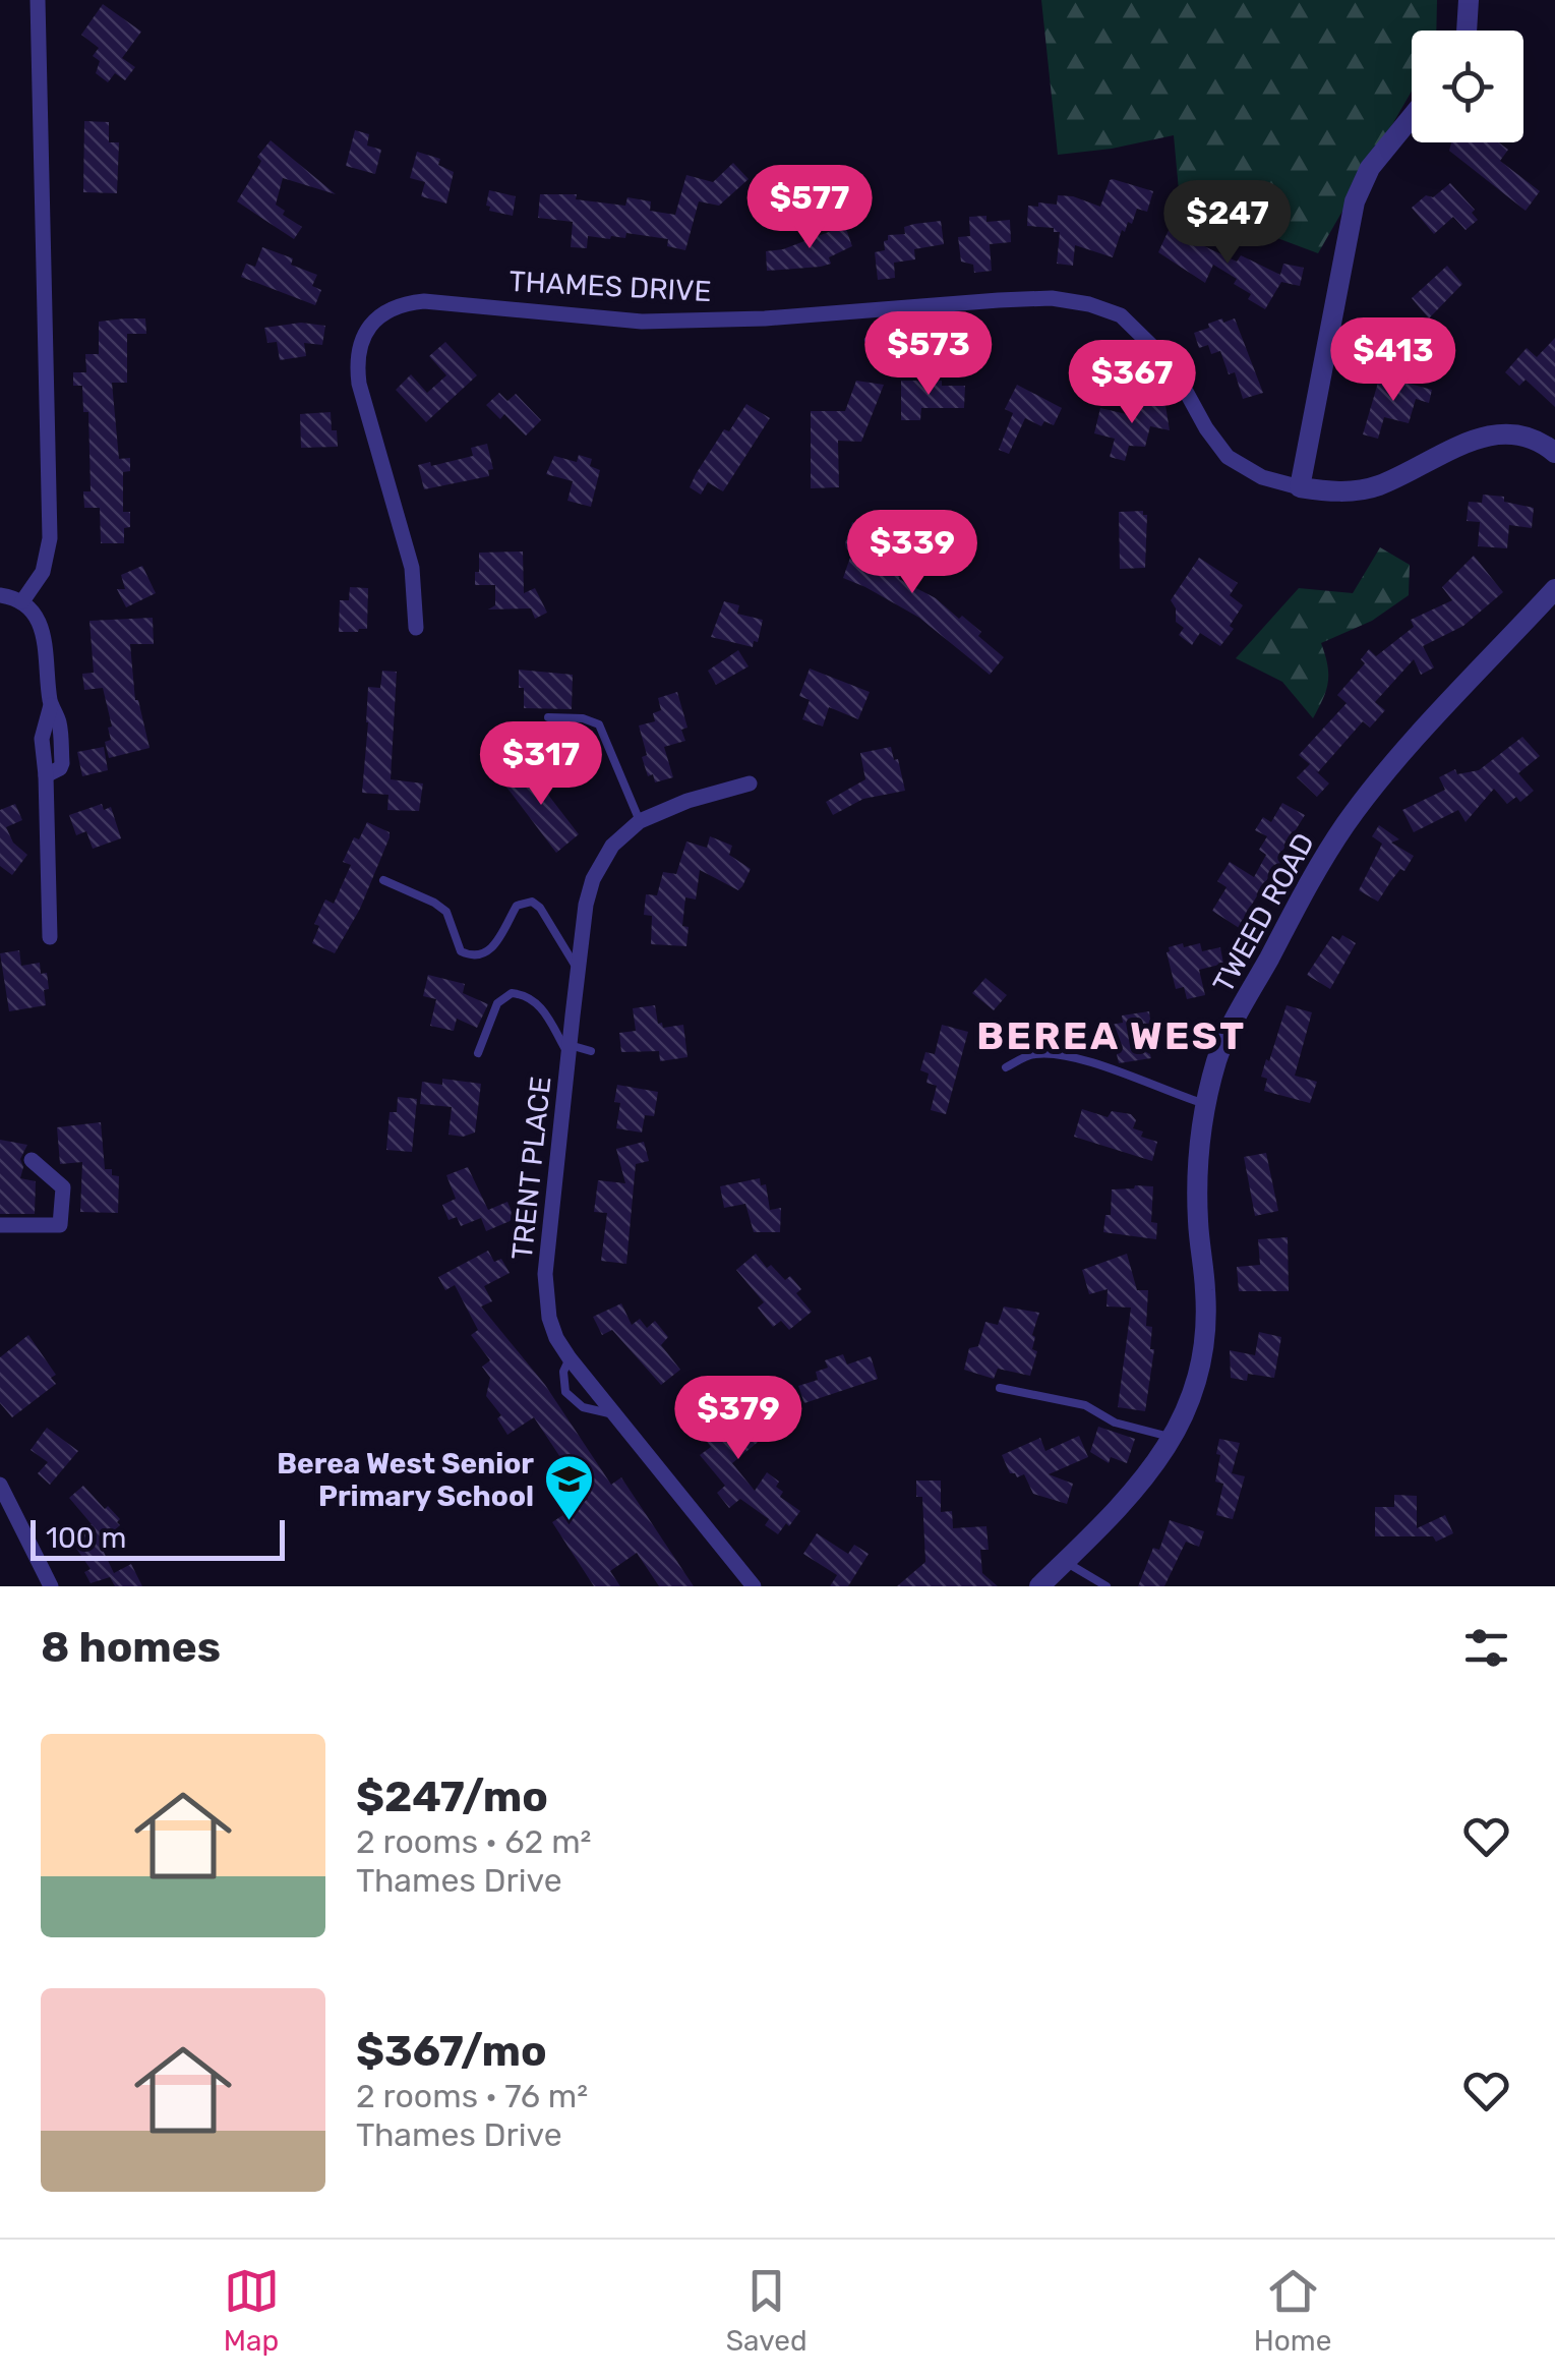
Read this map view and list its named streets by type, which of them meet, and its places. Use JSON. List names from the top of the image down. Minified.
{"streets":{"street":["THAMES DRIVE","TWEED ROAD","TRENT PLACE"]},"districts":["BEREA WEST"],"places":{"school or university":["Berea West Senior Primary School"]},"scale_bar":"100 m","page":{"price":["$577","$247","$573","$413","$367","$339","$317","$379"],"scale":"100 m","heading":"8 homes","list":[{"name":"$247/mo","note":"2 rooms · 62 m² · Thames Drive"},{"name":"$367/mo","note":"2 rooms · 76 m² · Thames Drive"}],"tabs":["Map","Saved","Home"]}}
